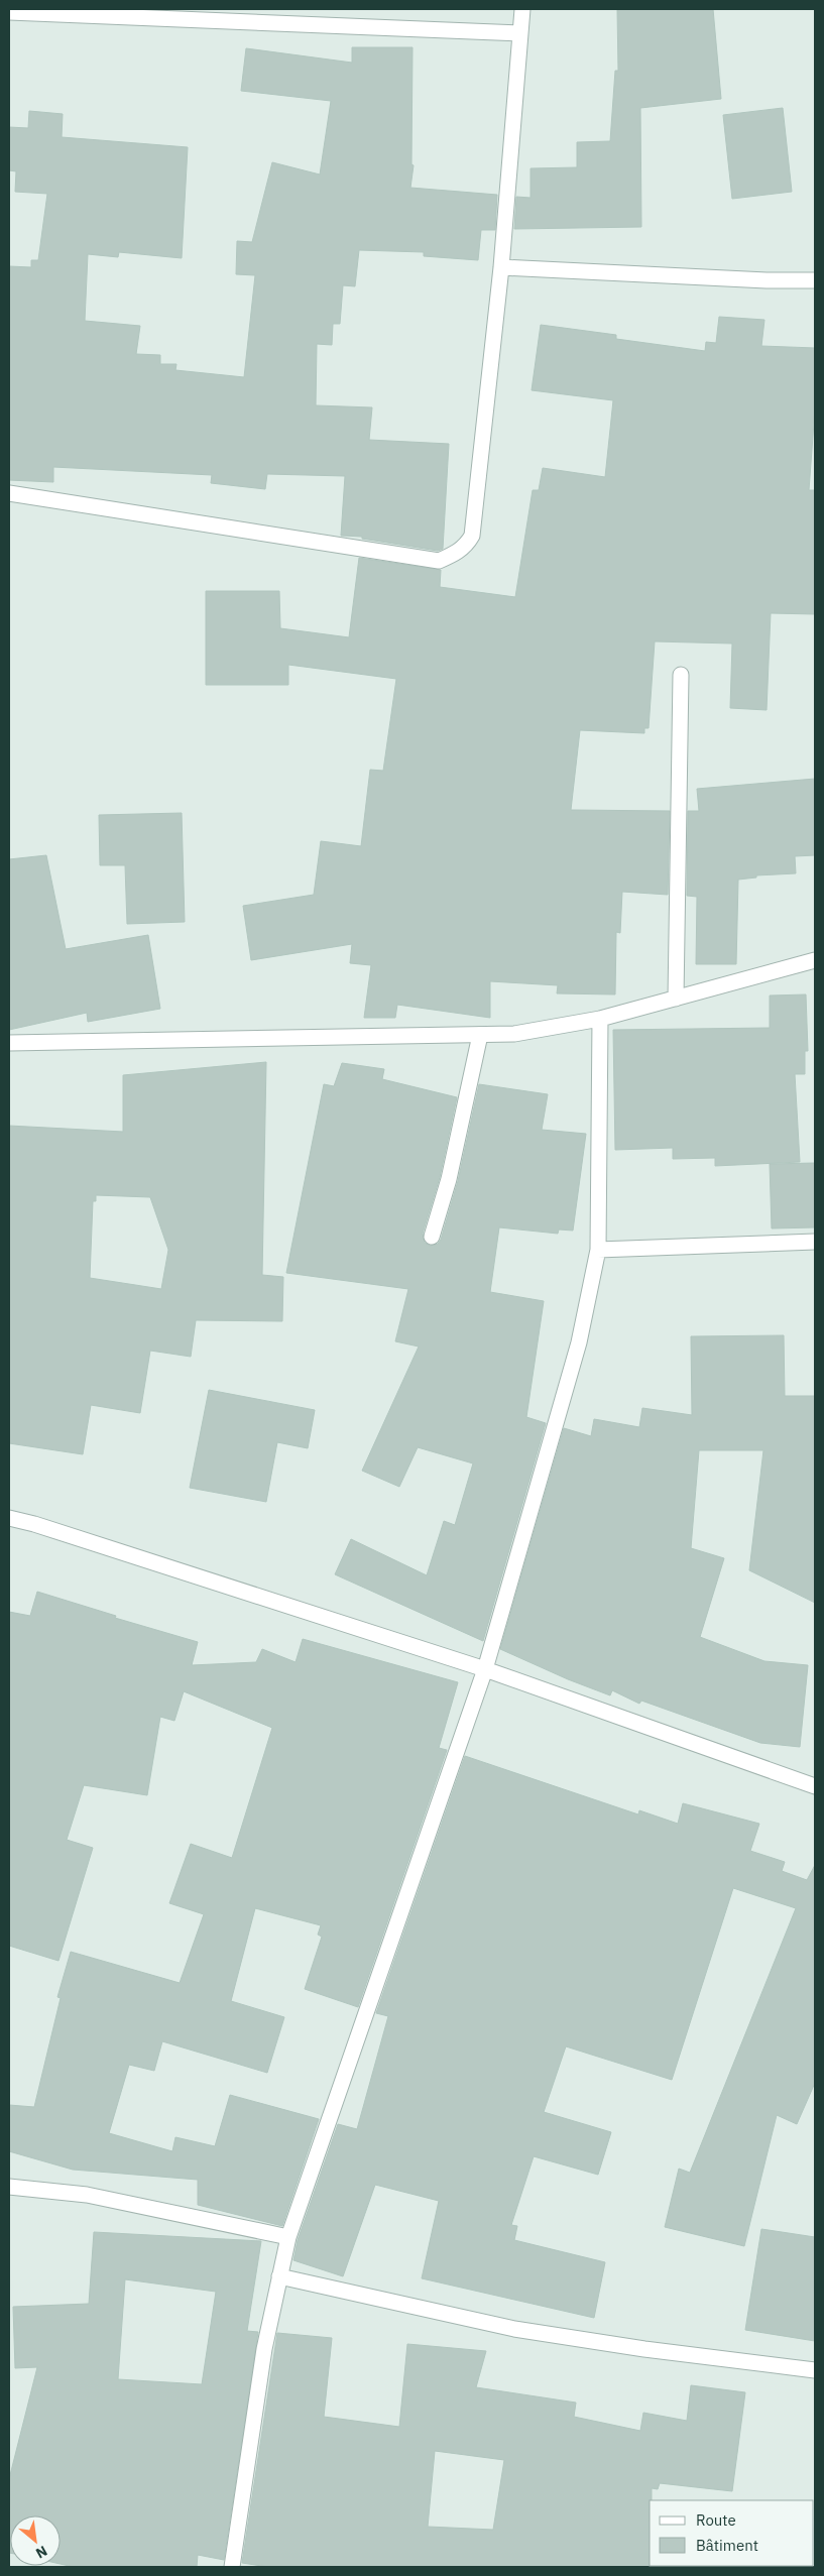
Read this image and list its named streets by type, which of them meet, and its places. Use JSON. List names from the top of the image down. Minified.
{"legend":["Route","Bâtiment"],"north":"bottom right"}
